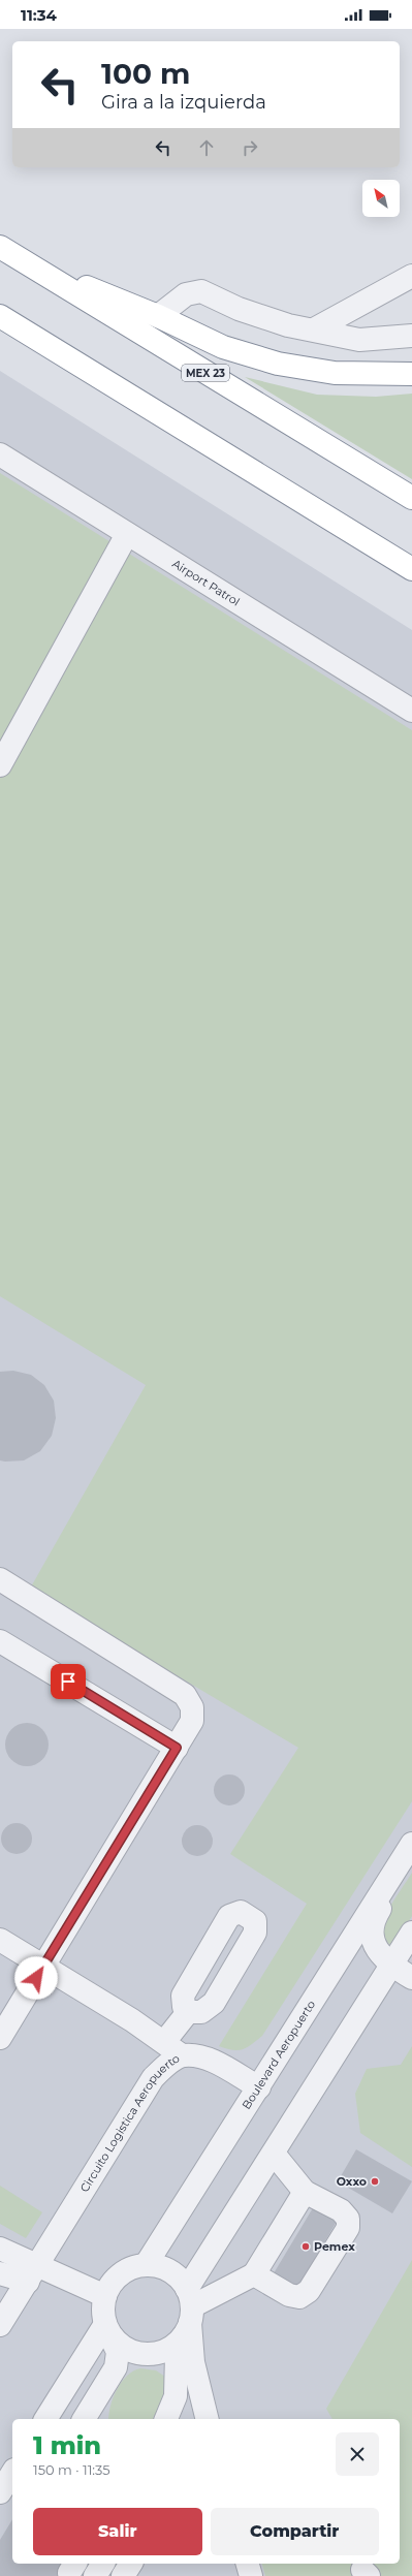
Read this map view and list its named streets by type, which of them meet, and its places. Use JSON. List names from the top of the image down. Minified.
{"streets":{"highway":["MEX 23"],"street":["Airport Patrol","Boulevard Aeropuerto","Circuito Logistica Aeropuerto"]},"crossings":[["Boulevard Aeropuerto","Circuito Logistica Aeropuerto"]],"places":["Oxxo","Pemex"],"north":"top left","page":{"status":"11:34","turn":["100 m","Gira a la izquierda"],"heading":["1 min","150 m · 11:35"],"buttons":["Salir","Compartir"]}}
